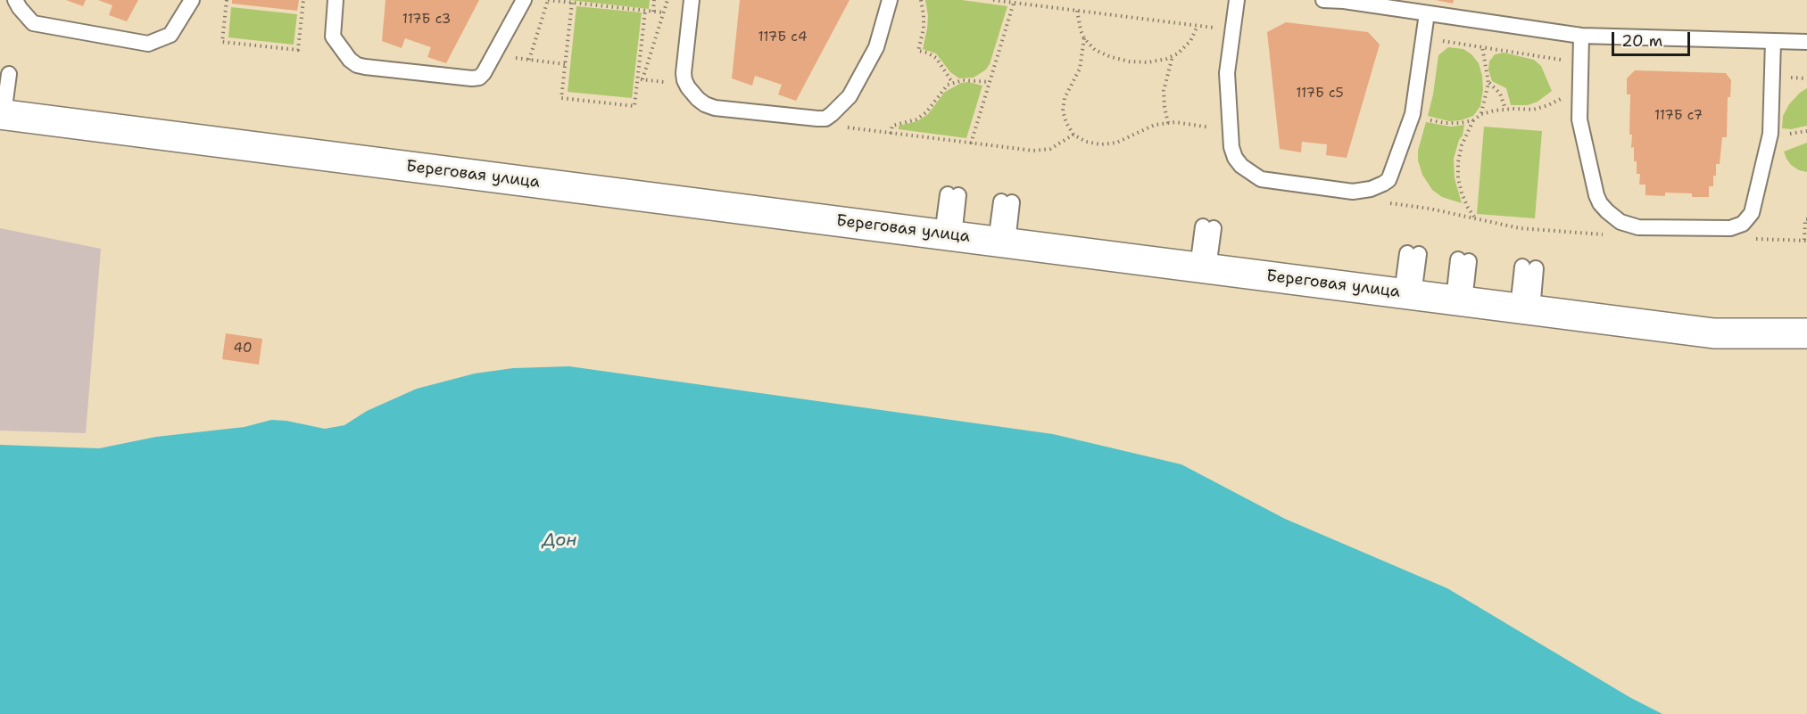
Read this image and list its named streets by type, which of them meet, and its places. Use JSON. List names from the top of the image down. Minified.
{"streets":{"street":["Береговая улица"]},"water":["Дон"],"house_numbers":["117Б с3","117Б с4","117Б с5","117Б с7","40"],"scale_bar":"20 m"}
